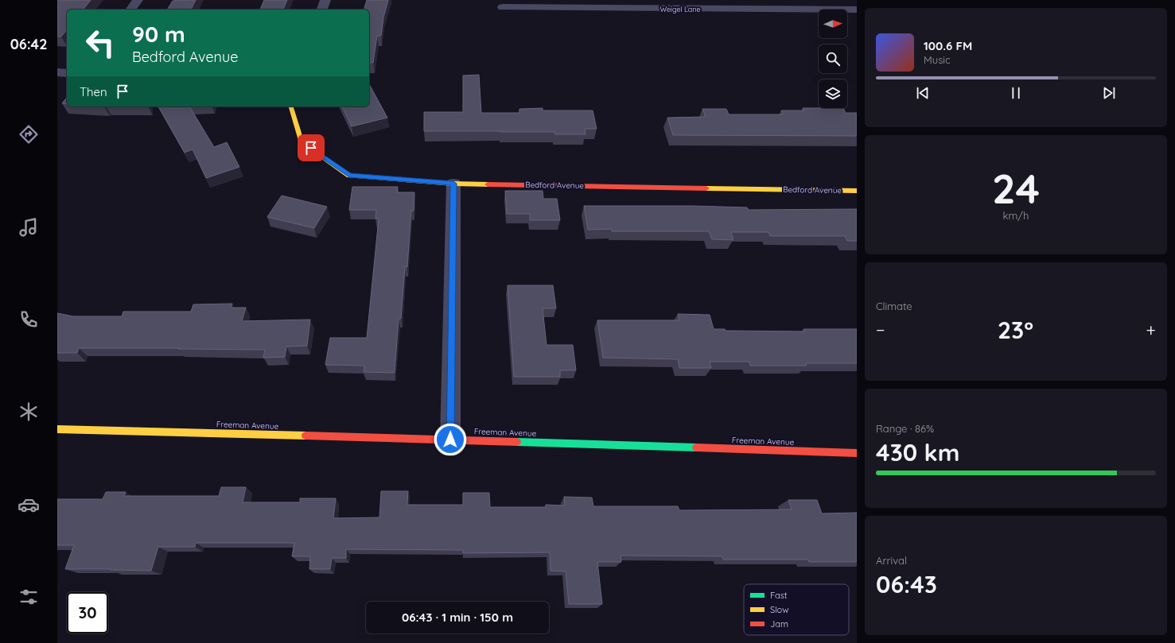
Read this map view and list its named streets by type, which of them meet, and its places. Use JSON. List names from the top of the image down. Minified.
{"streets":{"street":["Weigel Lane","Bedford Avenue","Freeman Avenue"]},"legend":["Fast","Slow","Jam"],"north":"right","page":{"tabs":"06:42","turn":["90 m","Bedford Avenue"],"song":["100.6 FM","Music"],"then":"Then","tile":[["24","km/h"],"Climate",["Range · 86%","430 km"],["Arrival","06:43"]],"heat":["−","23°","+"],"limit":"30","trip":"06:43 · 1 min · 150 m"}}
